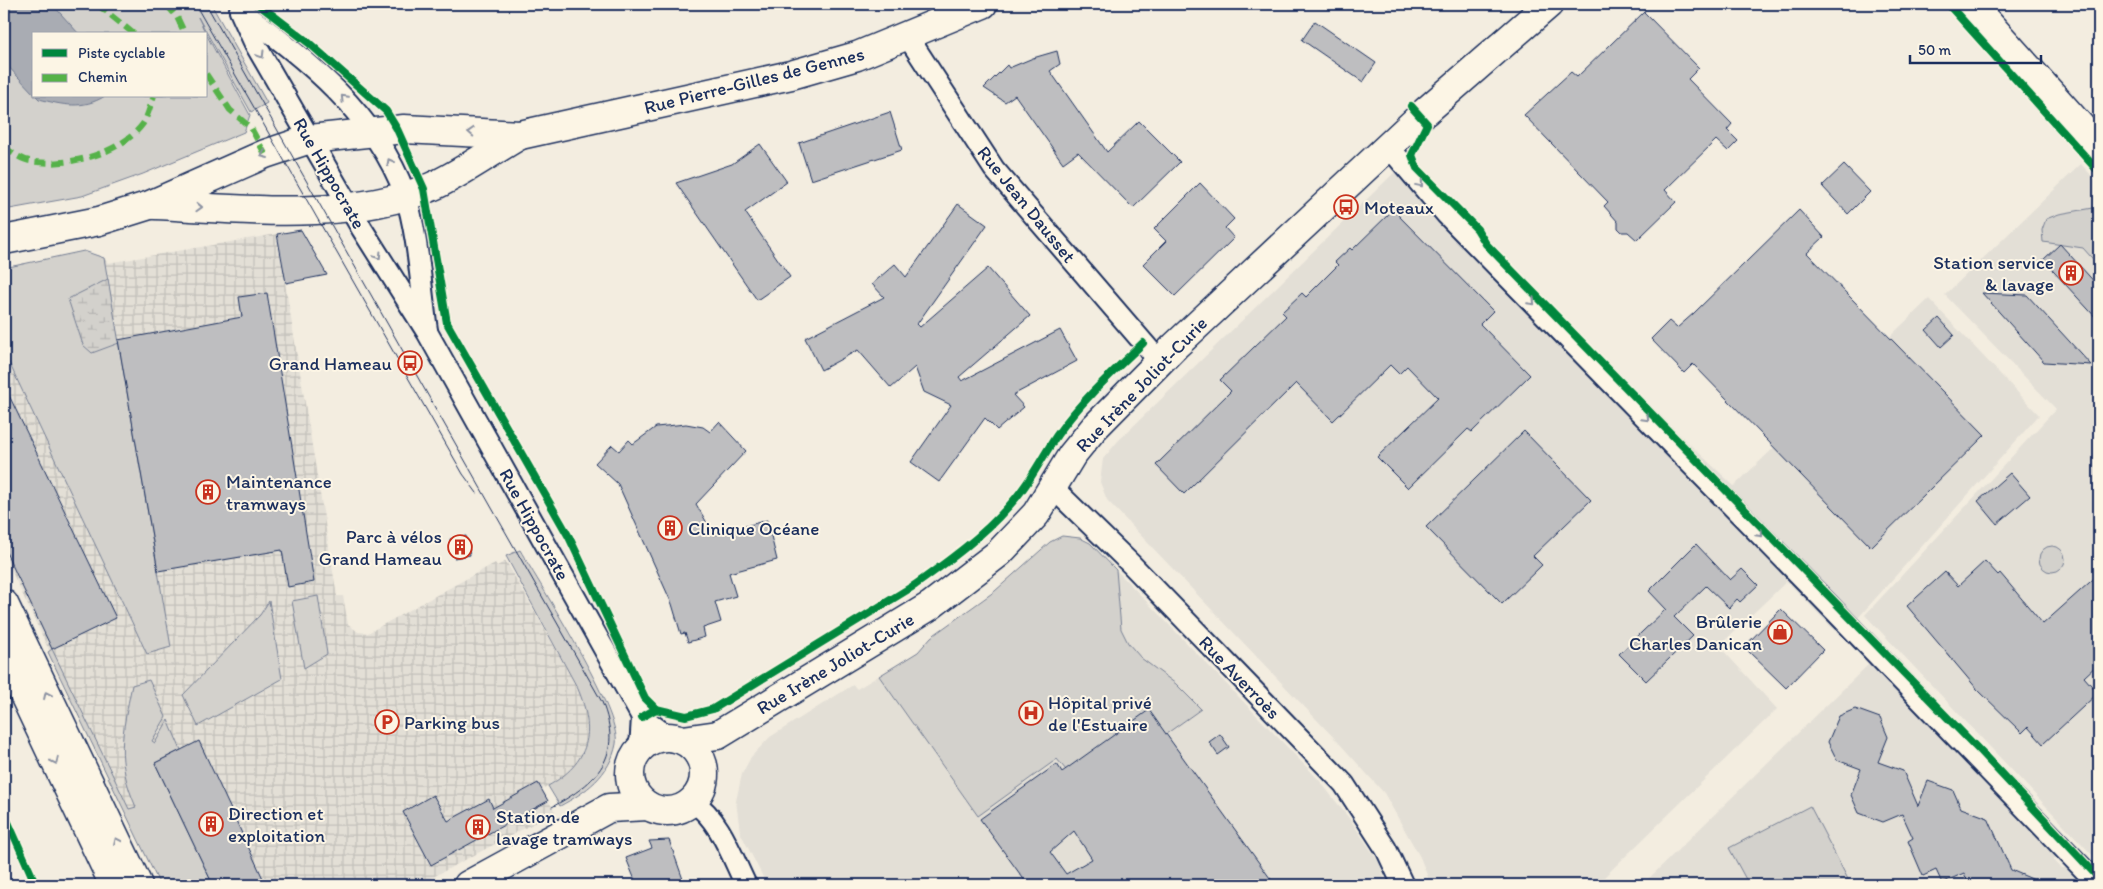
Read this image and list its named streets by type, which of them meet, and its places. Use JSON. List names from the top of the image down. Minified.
{"streets":{"main road":["Rue Pierre-Gilles de Gennes","Rue Irène Joliot-Curie"],"street":["Rue Hippocrate","Rue Jean Dausset","Rue Averroès"]},"crossings":[["Rue Pierre-Gilles de Gennes","Rue Hippocrate"],["Rue Pierre-Gilles de Gennes","Rue Jean Dausset"],["Rue Hippocrate","Rue Irène Joliot-Curie"],["Rue Jean Dausset","Rue Irène Joliot-Curie"],["Rue Irène Joliot-Curie","Rue Averroès"]],"places":{"bus stop":["Moteaux","Grand Hameau"],"building":["Station service & lavage","Maintenance tramways","Clinique Océane","Parc à vélos Grand Hameau","Direction et exploitation","Station de lavage tramways"],"shop":["Brûlerie Charles Danican"],"hospital":["Hôpital privé de l'Estuaire"],"parking":["Parking bus"]},"legend":["Piste cyclable","Chemin"],"scale_bar":"50 m"}
